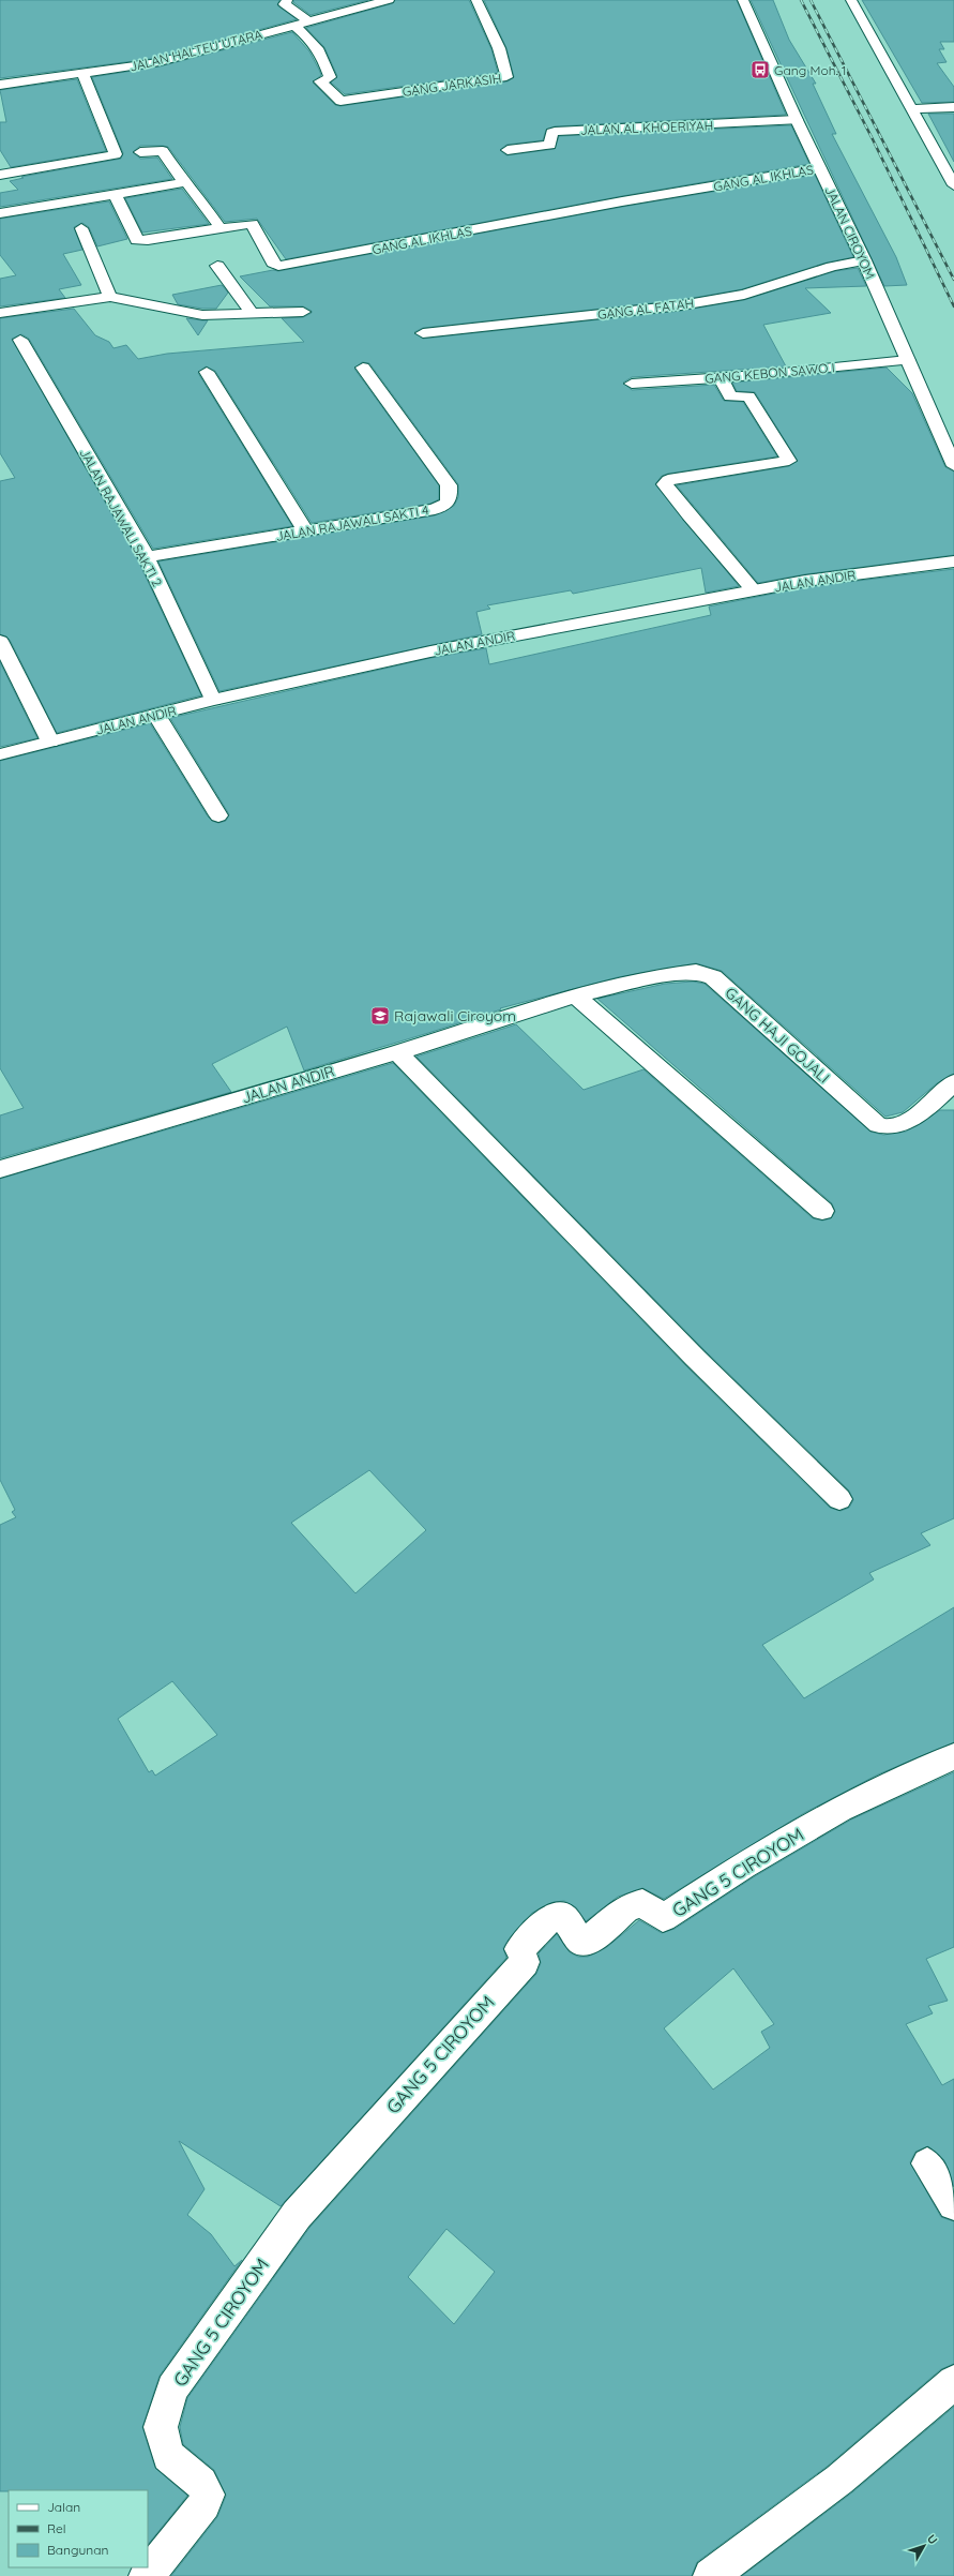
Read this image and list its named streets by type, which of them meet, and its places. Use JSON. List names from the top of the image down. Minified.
{"streets":{"street":["JALAN HALTEU UTARA","GANG JARKASIH","JALAN AL KHOERIYAH","GANG AL IKHLAS","JALAN CIROYOM","GANG AL FATAH","GANG KEBON SAWO I","JALAN RAJAWALI SAKTI 2","JALAN RAJAWALI SAKTI 4","JALAN ANDIR","GANG HAJI GOJALI","GANG 5 CIROYOM"]},"crossings":[["JALAN HALTEU UTARA","GANG JARKASIH"],["JALAN AL KHOERIYAH","JALAN CIROYOM"],["GANG AL IKHLAS","JALAN CIROYOM"],["JALAN CIROYOM","GANG AL FATAH"],["JALAN CIROYOM","GANG KEBON SAWO I"],["JALAN RAJAWALI SAKTI 2","JALAN RAJAWALI SAKTI 4"],["JALAN RAJAWALI SAKTI 2","JALAN ANDIR"],["JALAN ANDIR","GANG HAJI GOJALI"]],"places":{"bus stop":["Gang Moh. 1"],"school or university":["Rajawali Ciroyom"]},"legend":["Jalan","Rel","Bangunan"],"north":"top right"}
